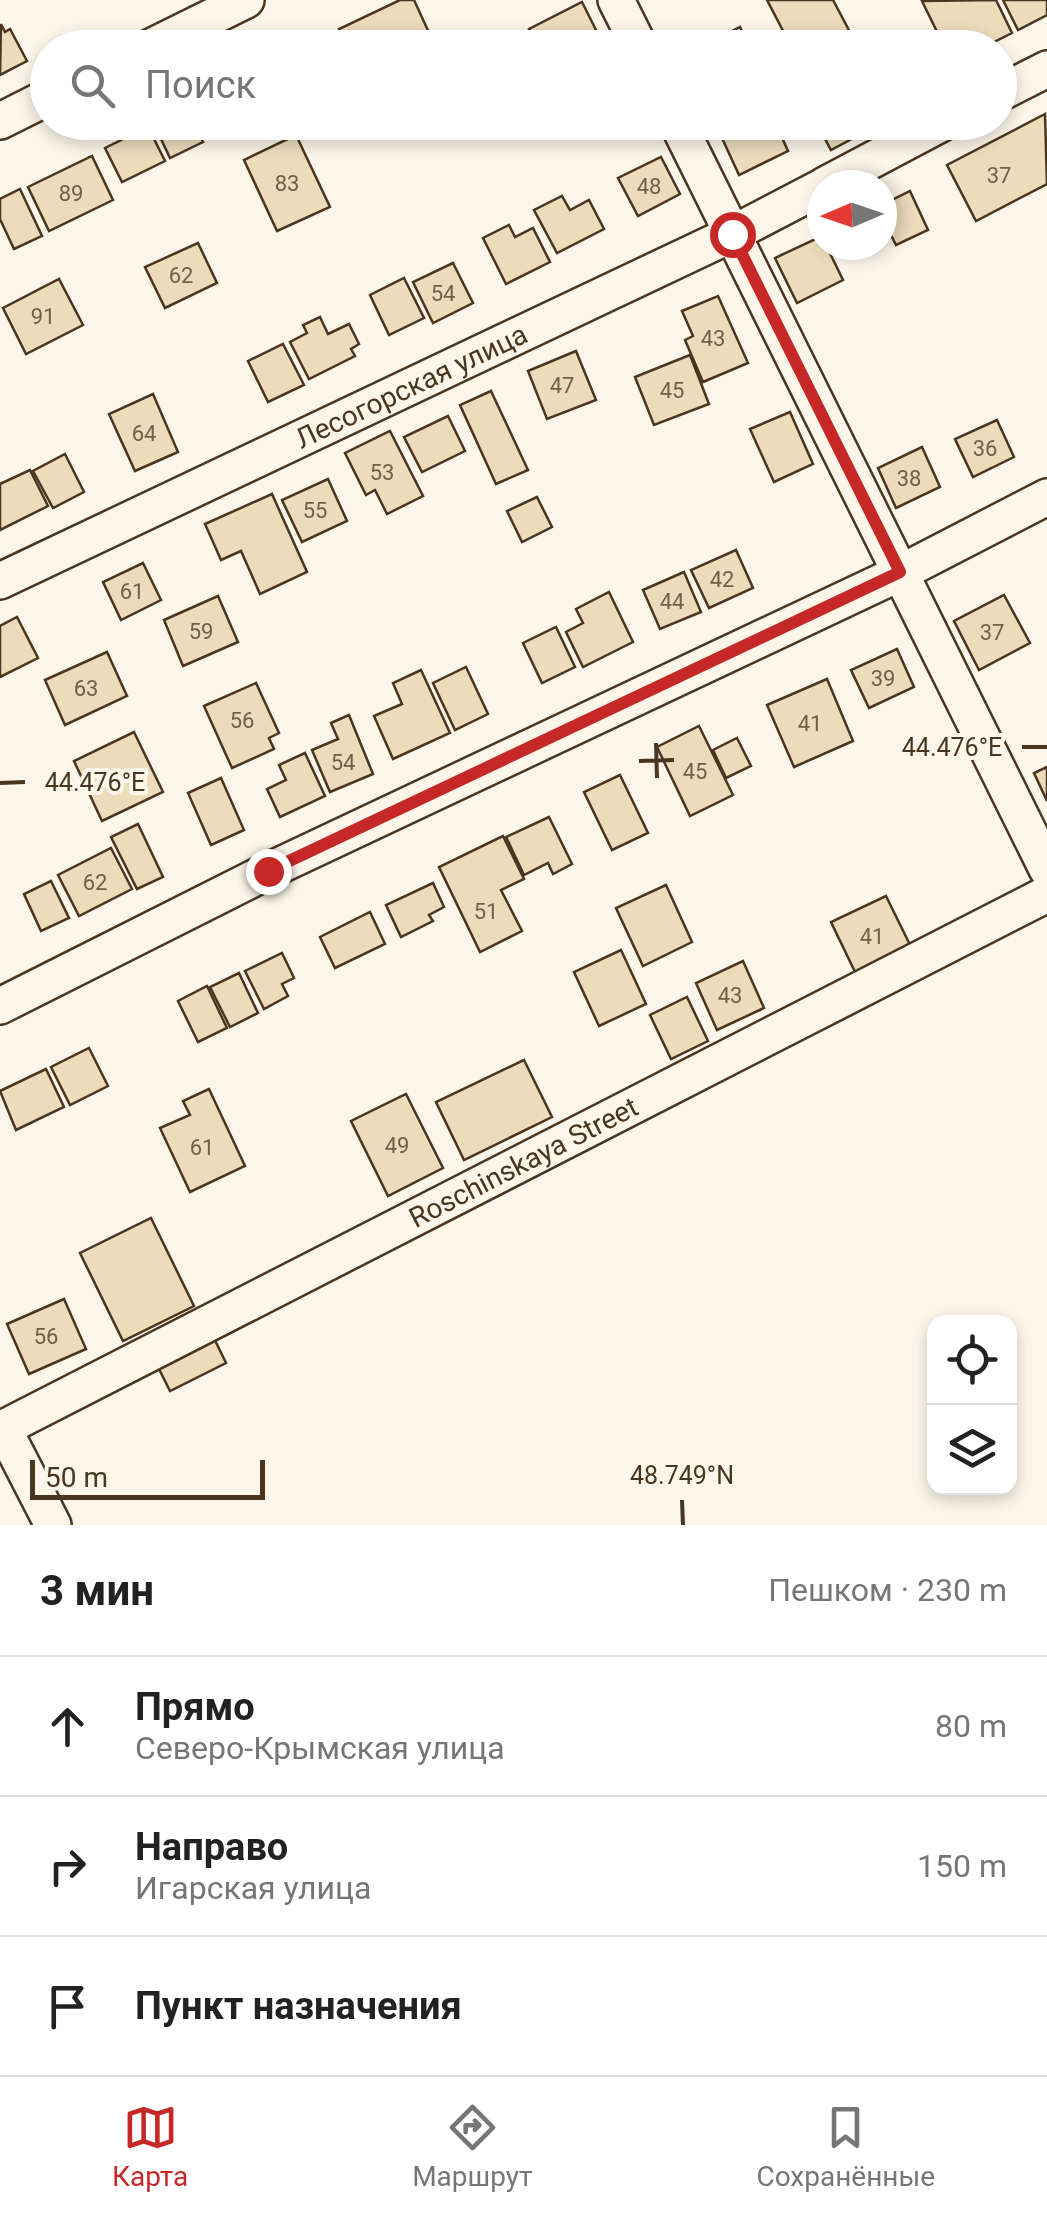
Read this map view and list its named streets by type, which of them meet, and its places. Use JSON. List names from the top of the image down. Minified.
{"streets":{"street":["Лесогорская улица","Roschinskaya Street"]},"house_numbers":["37","83","48","89","62","54","91","43","47","45","64","36","53","38","55","42","61","44","59","37","39","63","56","41","54","45","62","51","41","43","49","61","56"],"scale_bar":"50 m","north":"left","page":{"search":"Поиск","scale":"50 m","heading":["3 мин","Пешком · 230 m"],"list":[["Прямо","Северо-Крымская улица","80 m"],["Направо","Игарская улица","150 m"],"Пункт назначения"],"nav":["Карта","Маршрут","Сохранённые"]},"coordinates":["44.476°E","48.749°N"]}
